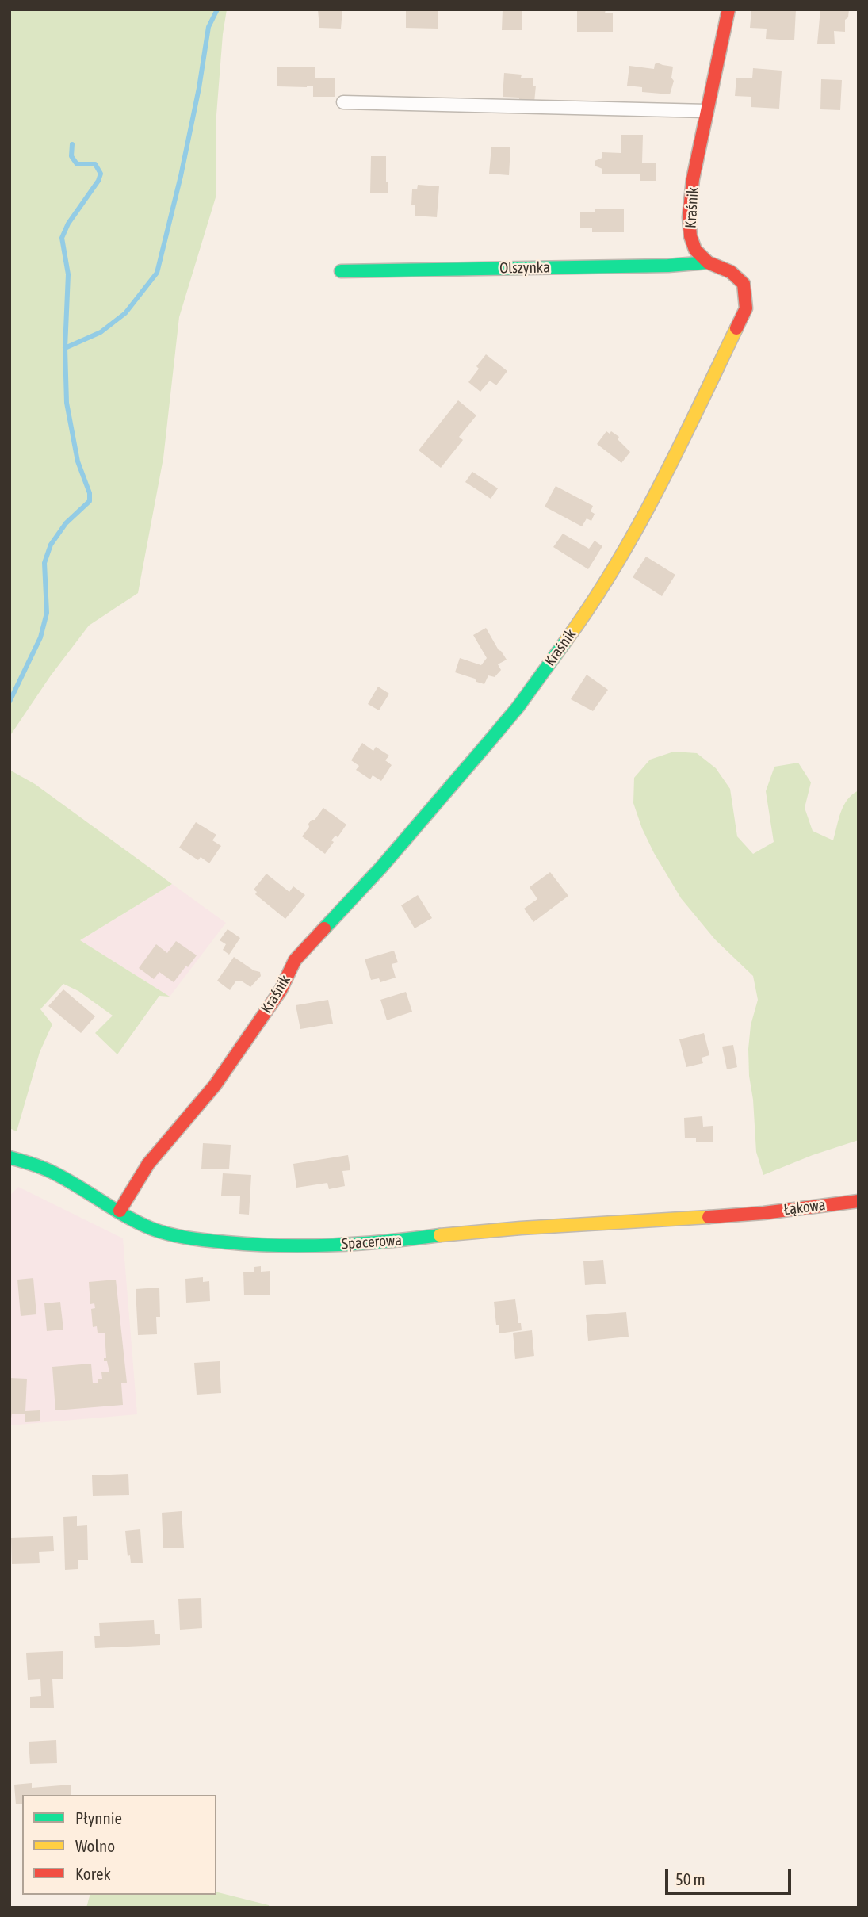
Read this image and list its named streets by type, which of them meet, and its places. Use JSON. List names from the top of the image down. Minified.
{"streets":{"street":["Kraśnik","Olszynka","Łąkowa","Spacerowa"]},"crossings":[["Kraśnik","Olszynka"],["Kraśnik","Spacerowa"],["Łąkowa","Spacerowa"]],"legend":["Płynnie","Wolno","Korek"],"scale_bar":"50 m"}
